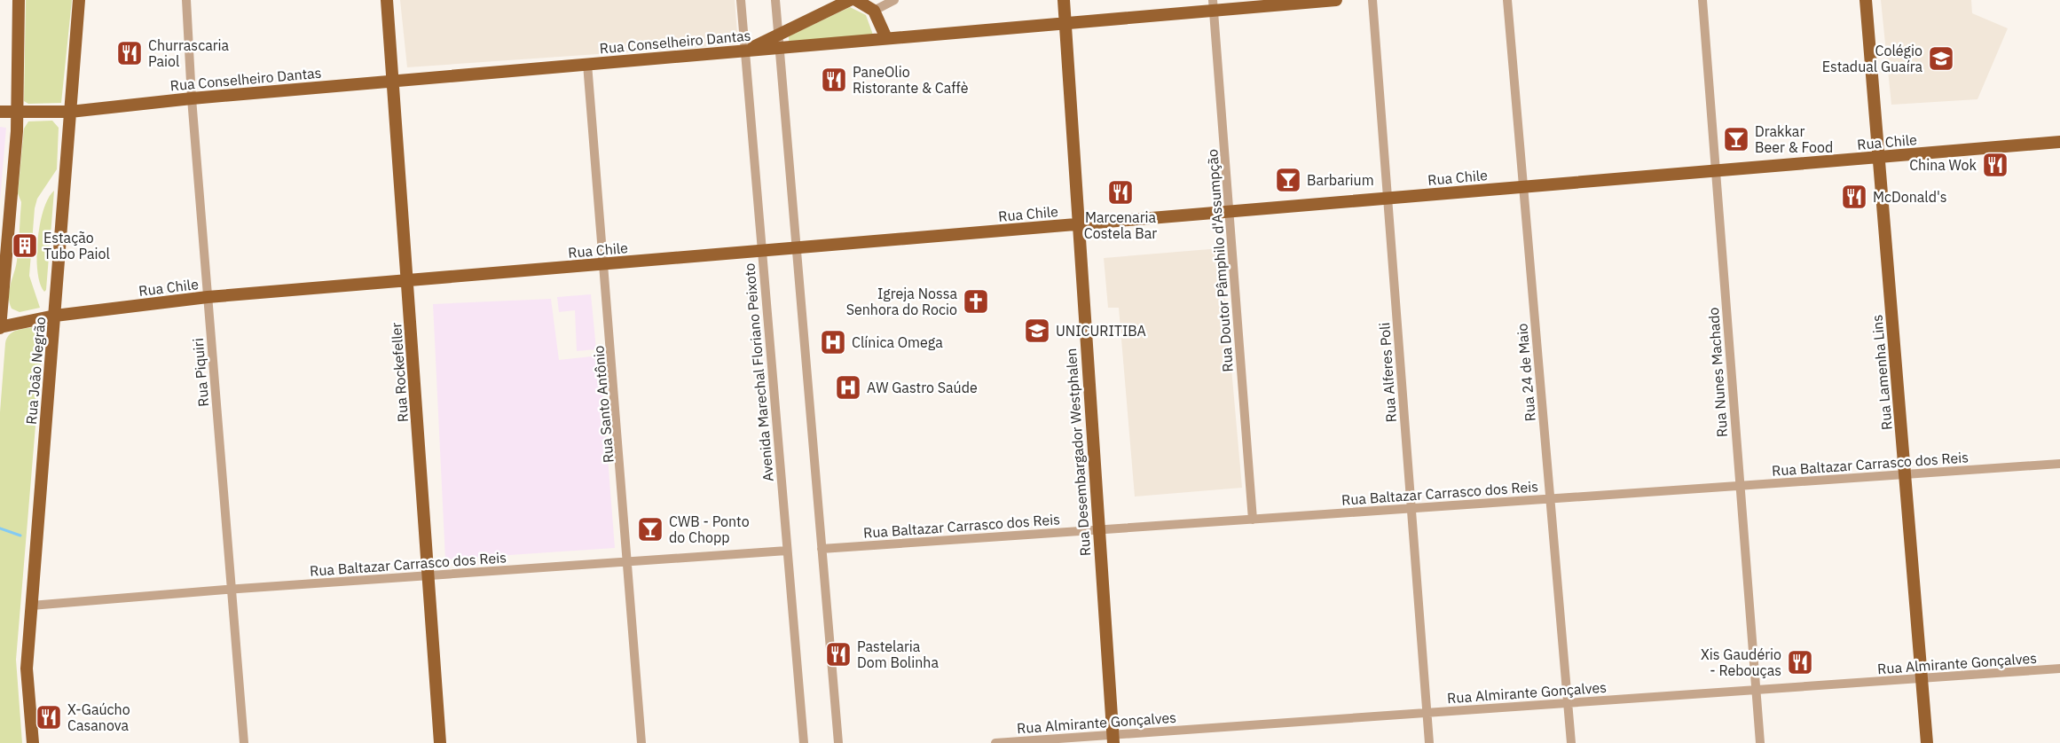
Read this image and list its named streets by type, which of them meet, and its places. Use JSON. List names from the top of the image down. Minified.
{"streets":{"main road":["Rua Conselheiro Dantas","Rua Chile","Rua João Negrão","Rua Rockefeller","Rua Lamenha Lins","Rua Desembargador Westphalen"],"street":["Rua Doutor Pâmphilo d'Assumpção","Rua Piquiri","Avenida Marechal Floriano Peixoto","Rua Alferes Poli","Rua 24 de Maio","Rua Nunes Machado","Rua Santo Antônio","Rua Baltazar Carrasco dos Reis","Rua Almirante Gonçalves"]},"crossings":[["Rua Conselheiro Dantas","Rua Doutor Pâmphilo d'Assumpção"],["Rua Conselheiro Dantas","Rua João Negrão"],["Rua Conselheiro Dantas","Rua Piquiri"],["Rua Conselheiro Dantas","Rua Rockefeller"],["Rua Conselheiro Dantas","Avenida Marechal Floriano Peixoto"],["Rua Conselheiro Dantas","Rua Santo Antônio"],["Rua Conselheiro Dantas","Rua Desembargador Westphalen"],["Rua Chile","Rua Doutor Pâmphilo d'Assumpção"],["Rua Chile","Rua João Negrão"],["Rua Chile","Rua Piquiri"],["Rua Chile","Rua Rockefeller"],["Rua Chile","Avenida Marechal Floriano Peixoto"],["Rua Chile","Rua Alferes Poli"],["Rua Chile","Rua 24 de Maio"],["Rua Chile","Rua Nunes Machado"],["Rua Chile","Rua Lamenha Lins"],["Rua Chile","Rua Santo Antônio"],["Rua Chile","Rua Desembargador Westphalen"],["Rua Doutor Pâmphilo d'Assumpção","Rua Baltazar Carrasco dos Reis"],["Rua João Negrão","Rua Baltazar Carrasco dos Reis"],["Rua Piquiri","Rua Baltazar Carrasco dos Reis"],["Rua Rockefeller","Rua Baltazar Carrasco dos Reis"],["Avenida Marechal Floriano Peixoto","Rua Baltazar Carrasco dos Reis"],["Rua Alferes Poli","Rua Baltazar Carrasco dos Reis"],["Rua Alferes Poli","Rua Almirante Gonçalves"],["Rua 24 de Maio","Rua Baltazar Carrasco dos Reis"],["Rua 24 de Maio","Rua Almirante Gonçalves"],["Rua Nunes Machado","Rua Baltazar Carrasco dos Reis"],["Rua Nunes Machado","Rua Almirante Gonçalves"],["Rua Lamenha Lins","Rua Baltazar Carrasco dos Reis"],["Rua Lamenha Lins","Rua Almirante Gonçalves"],["Rua Santo Antônio","Rua Baltazar Carrasco dos Reis"],["Rua Desembargador Westphalen","Rua Baltazar Carrasco dos Reis"],["Rua Desembargador Westphalen","Rua Almirante Gonçalves"]],"places":{"restaurant":["Churrascaria Paiol","PaneOlio Ristorante & Caffè","China Wok","Marcenaria Costela Bar","McDonald's","Pastelaria Dom Bolinha","Xis Gaudério - Rebouças","X-Gaúcho Casanova"],"school or university":["Colégio Estadual Guaíra","UNICURITIBA"],"bar":["Drakkar Beer & Food","Barbarium","CWB - Ponto do Chopp"],"building":["Estação Tubo Paiol"],"church":["Igreja Nossa Senhora do Rocio"],"hospital":["Clínica Omega","AW Gastro Saúde"]}}
